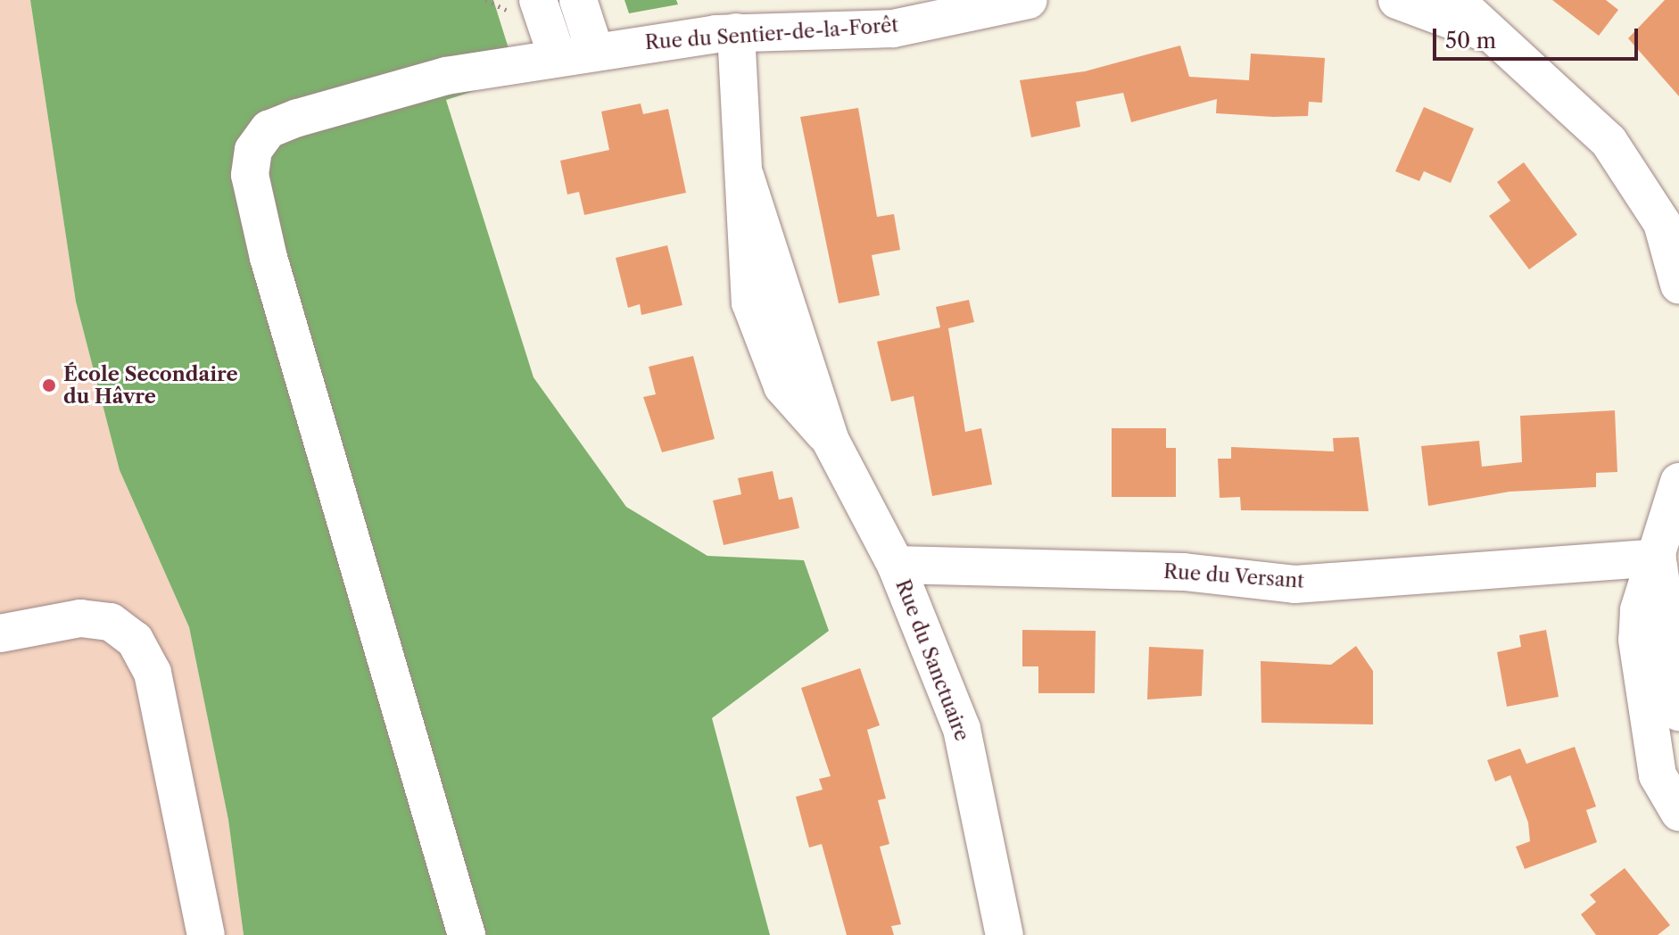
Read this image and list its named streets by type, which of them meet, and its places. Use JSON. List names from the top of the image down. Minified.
{"streets":{"street":["Rue du Sentier-de-la-Forêt","Rue du Versant","Rue du Sanctuaire"]},"crossings":[["Rue du Sentier-de-la-Forêt","Rue du Sanctuaire"],["Rue du Versant","Rue du Sanctuaire"]],"places":["École Secondaire du Hâvre"],"scale_bar":"50 m"}
